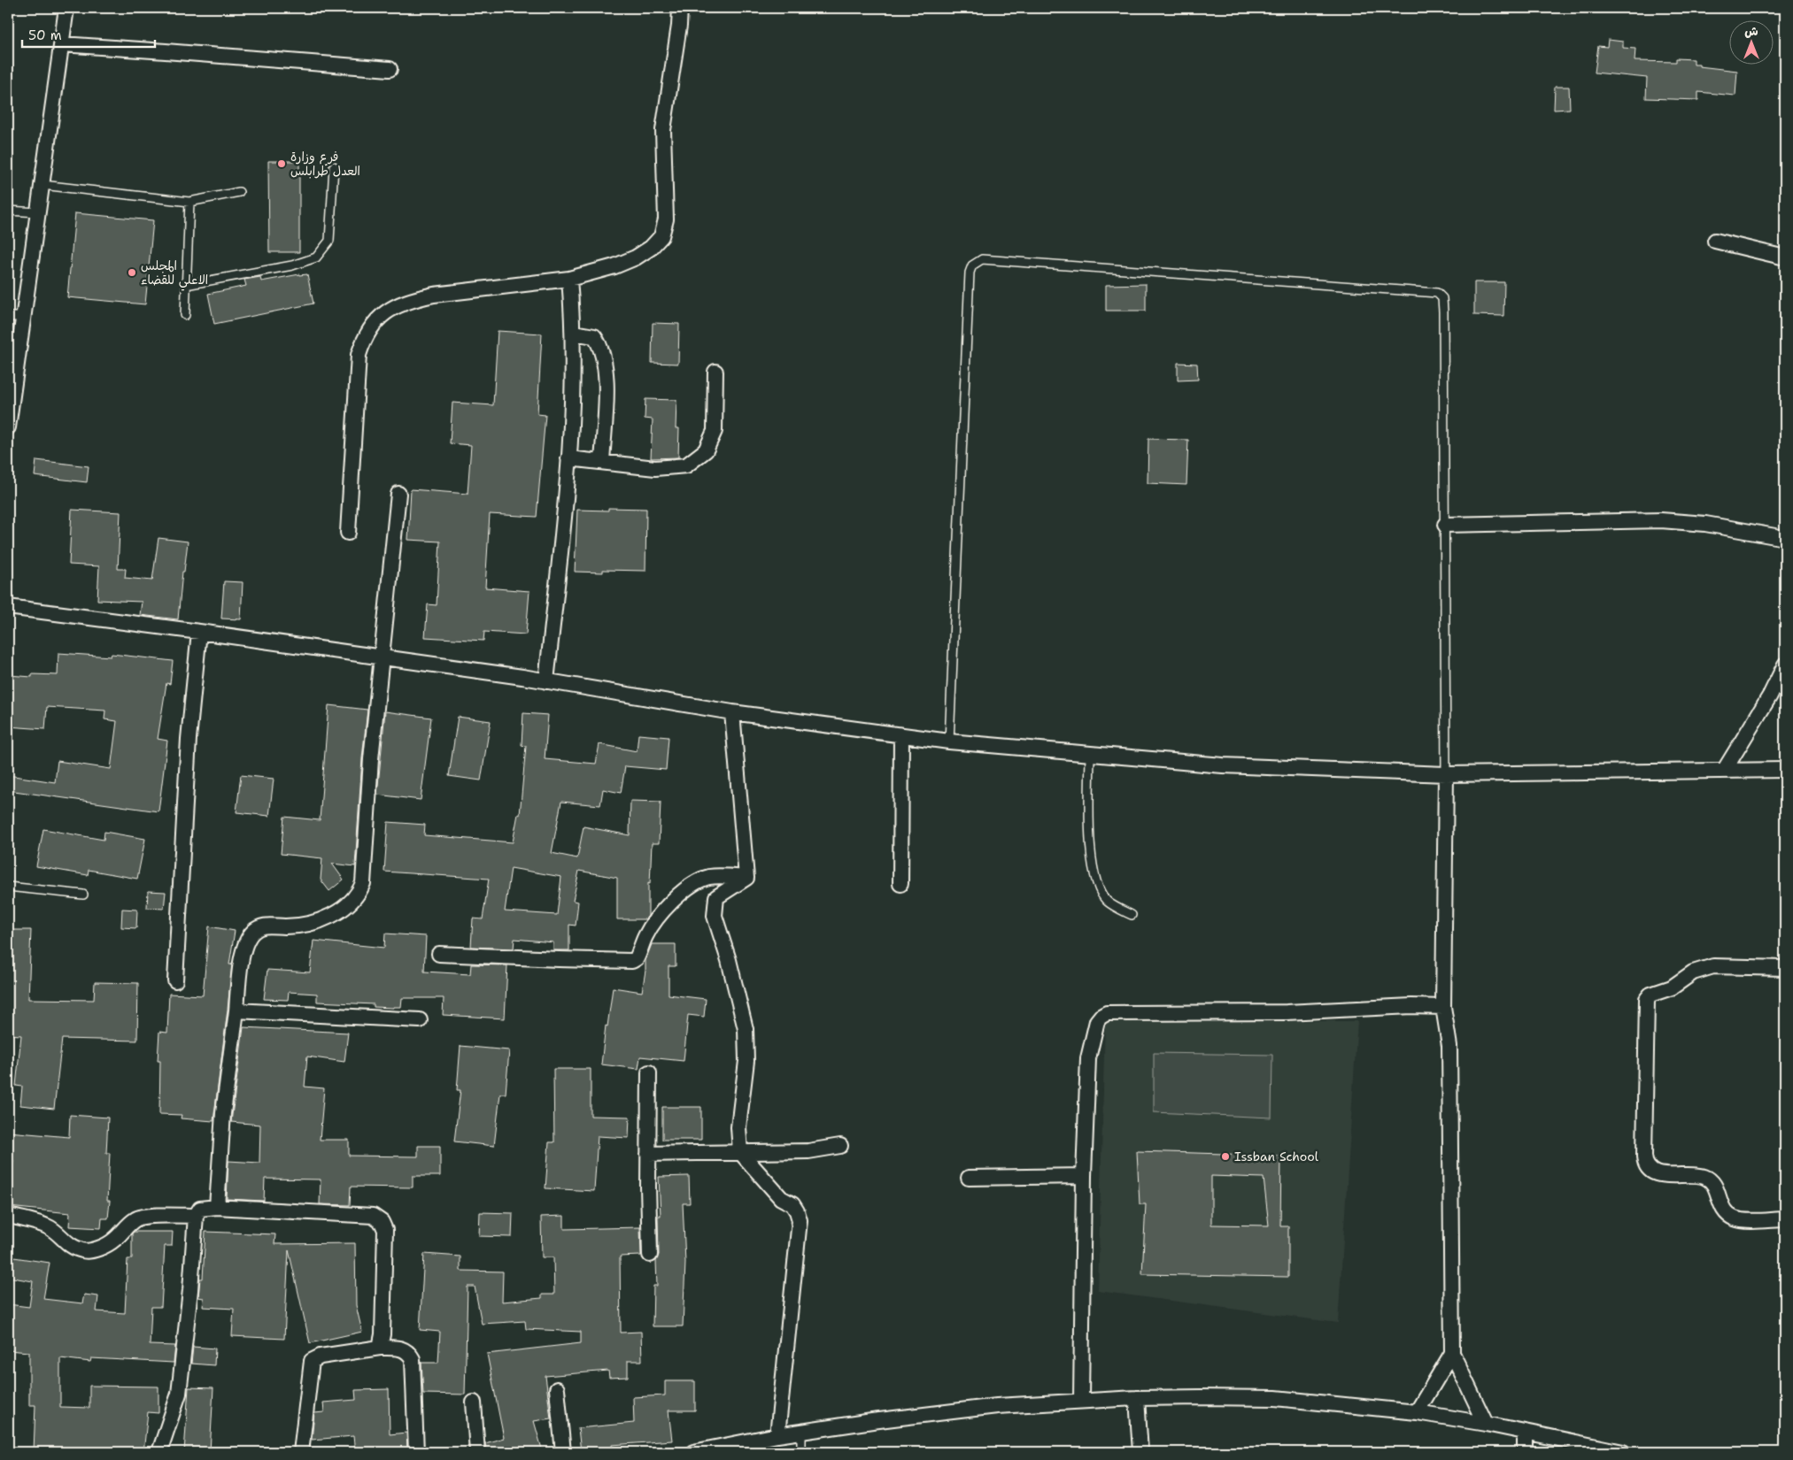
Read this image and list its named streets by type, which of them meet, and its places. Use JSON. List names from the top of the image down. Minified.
{"places":["فرع وزارة العدل طرابلس","المجلس الاعلي للقضاء","Issban School"],"scale_bar":"50 m","north":"top"}
